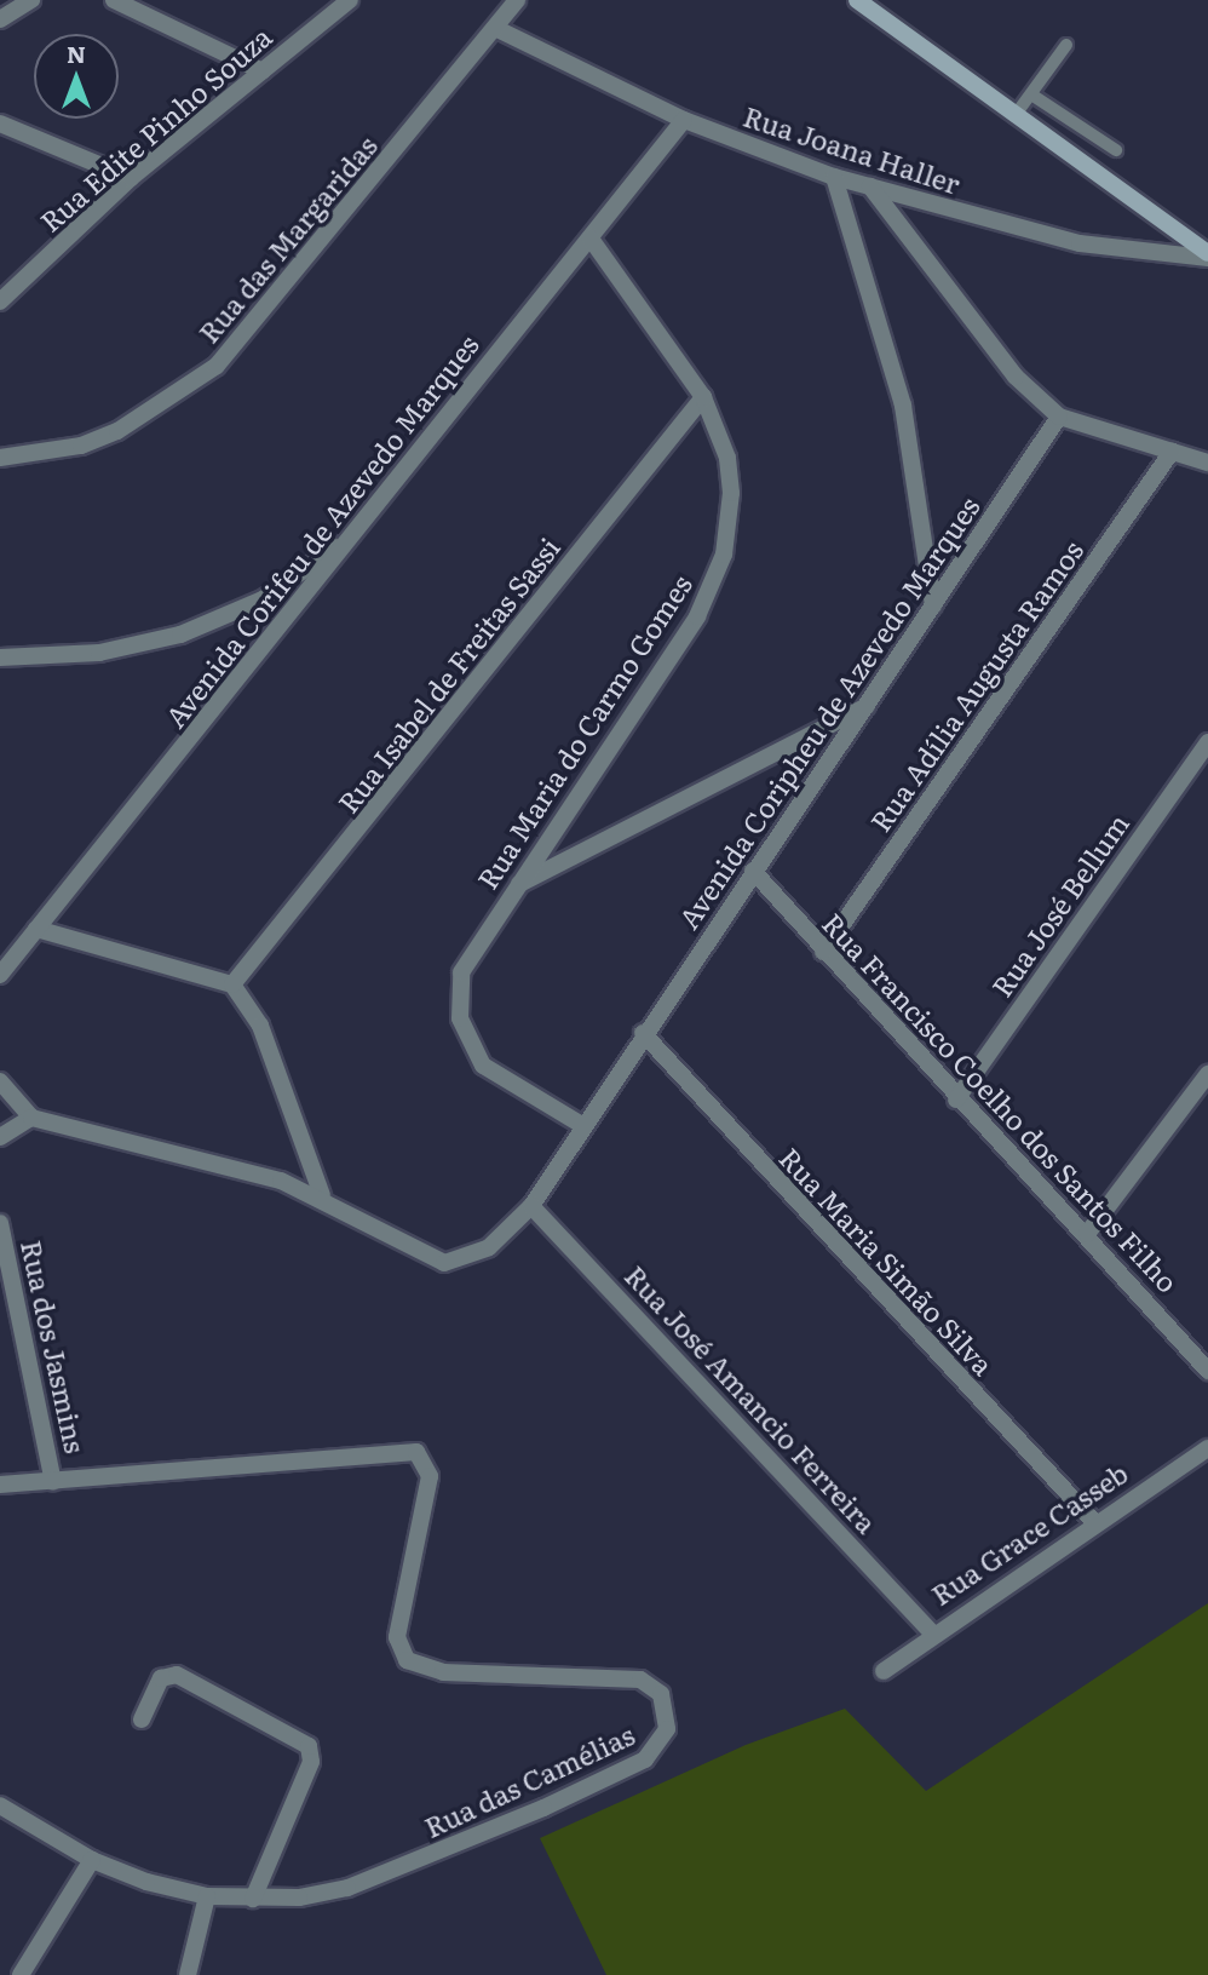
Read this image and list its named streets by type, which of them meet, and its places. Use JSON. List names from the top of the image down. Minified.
{"streets":{"street":["Rua Edite Pinho Souza","Rua Joana Haller","Rua das Margaridas","Avenida Corifeu de Azevedo Marques","Rua Isabel de Freitas Sassi","Rua Adília Augusta Ramos","Avenida Coripheu de Azevedo Marques","Rua Maria do Carmo Gomes","Rua José Bellum","Rua Francisco Coelho dos Santos Filho","Rua Maria Simão Silva","Rua dos Jasmins","Rua José Amancio Ferreira","Rua Grace Casseb","Rua das Camélias"]},"crossings":[["Rua Joana Haller","Rua das Margaridas"],["Rua Joana Haller","Avenida Corifeu de Azevedo Marques"],["Avenida Corifeu de Azevedo Marques","Rua Maria do Carmo Gomes"],["Rua Isabel de Freitas Sassi","Rua Maria do Carmo Gomes"],["Rua Adília Augusta Ramos","Rua Francisco Coelho dos Santos Filho"],["Avenida Coripheu de Azevedo Marques","Rua Maria do Carmo Gomes"],["Avenida Coripheu de Azevedo Marques","Rua Francisco Coelho dos Santos Filho"],["Avenida Coripheu de Azevedo Marques","Rua Maria Simão Silva"],["Avenida Coripheu de Azevedo Marques","Rua José Amancio Ferreira"],["Rua José Bellum","Rua Francisco Coelho dos Santos Filho"],["Rua Maria Simão Silva","Rua Grace Casseb"],["Rua dos Jasmins","Rua das Camélias"],["Rua José Amancio Ferreira","Rua Grace Casseb"]],"north":"top"}
